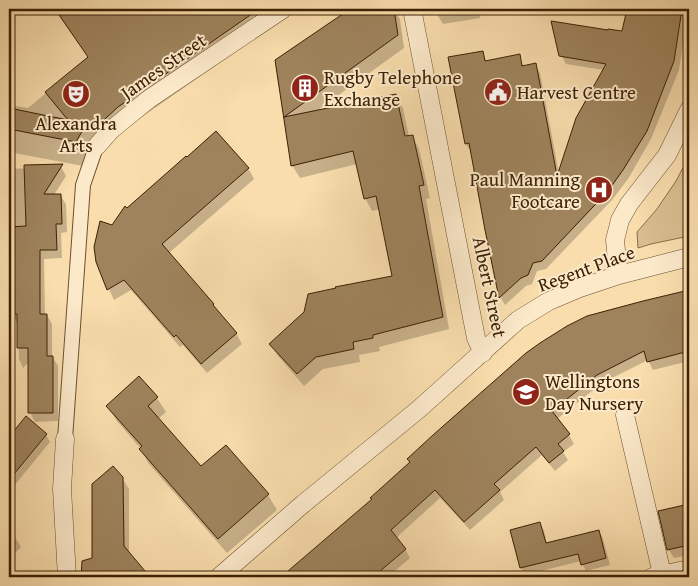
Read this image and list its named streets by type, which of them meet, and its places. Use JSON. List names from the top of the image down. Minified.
{"streets":{"street":["James Street","Regent Place","Albert Street"]},"crossings":[["Regent Place","Albert Street"]],"places":{"building":["Rugby Telephone Exchange"],"public building":["Harvest Centre"],"theatre":["Alexandra Arts"],"hospital":["Paul Manning Footcare"],"school or university":["Wellingtons Day Nursery"]}}
